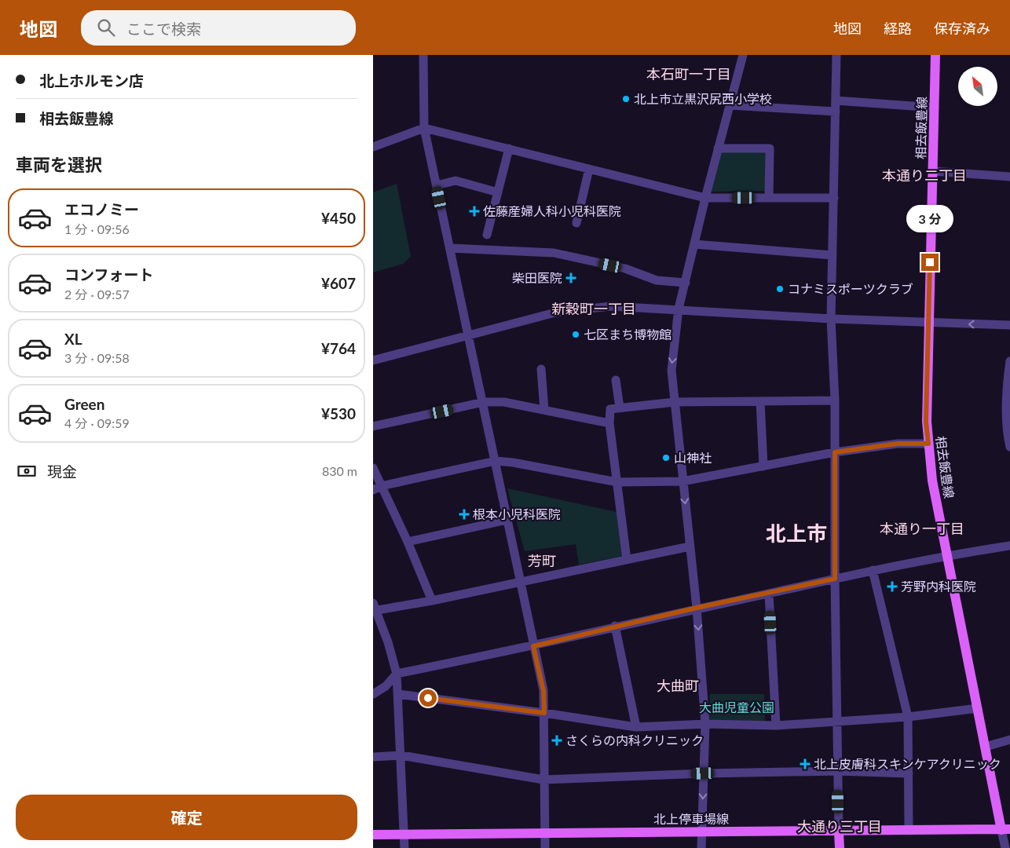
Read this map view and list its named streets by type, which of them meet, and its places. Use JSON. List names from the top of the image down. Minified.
{"streets":{"main road":["相去飯豊線","北上停車場線"]},"crossings":[["相去飯豊線","北上停車場線"]],"districts":["本石町一丁目","本通り二丁目","新穀町一丁目","本通り一丁目","北上市","芳町","大曲町","大通り三丁目"],"parks":["大曲児童公園"],"places":{"other":["北上市立黒沢尻西小学校","コナミスポーツクラブ","七区まち博物館","山神社"],"health":["佐藤産婦人科小児科医院","柴田医院","根本小児科医院","芳野内科医院","さくらの内科クリニック","北上皮膚科スキンケアクリニック"]},"north":"top left","page":{"header":"地図","search":"ここで検索","nav":["地図","経路","保存済み"],"banner":["北上ホルモン店","相去飯豊線"],"heading":"車両を選択","list":[{"name":"エコノミー","note":"1 分 · 09:56","value":"¥450"},{"name":"コンフォート","note":"2 分 · 09:57","value":"¥607"},{"name":"XL","note":"3 分 · 09:58","value":"¥764"},{"name":"Green","note":"4 分 · 09:59","value":"¥530"}],"bubble":"3 分","pay":["現金","830 m"],"buttons":"確定"}}
